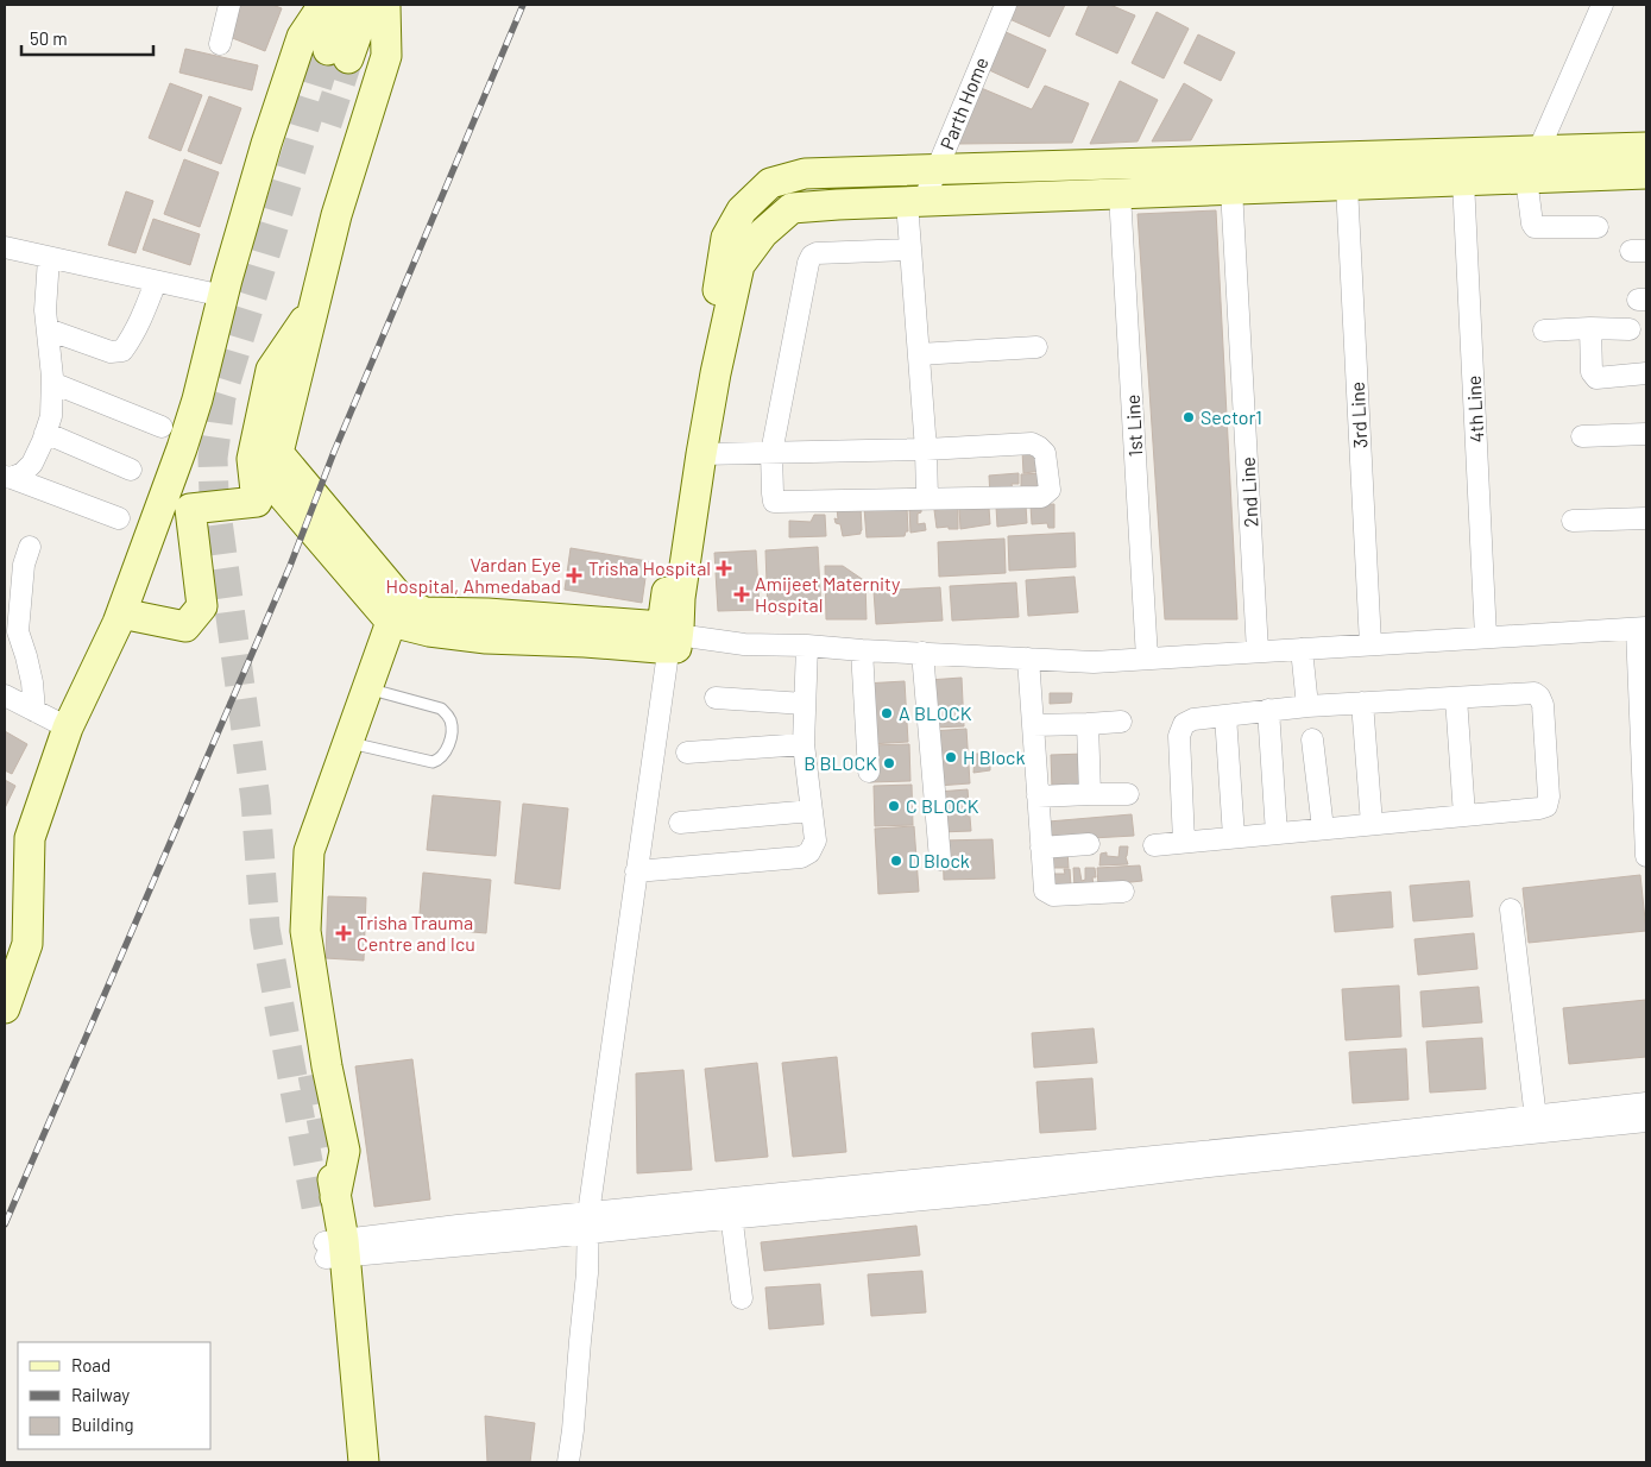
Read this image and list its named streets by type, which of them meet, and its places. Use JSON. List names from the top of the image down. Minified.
{"streets":{"street":["Parth Home","4th Line","3rd Line","1st Line","2nd Line"]},"places":{"other":["Sector1","A BLOCK","H Block","B BLOCK","C BLOCK","D Block"],"health":["Trisha Hospital","Vardan Eye Hospital, Ahmedabad","Amijeet Maternity Hospital","Trisha Trauma Centre and Icu"]},"legend":["Road","Railway","Building"],"scale_bar":"50 m"}
